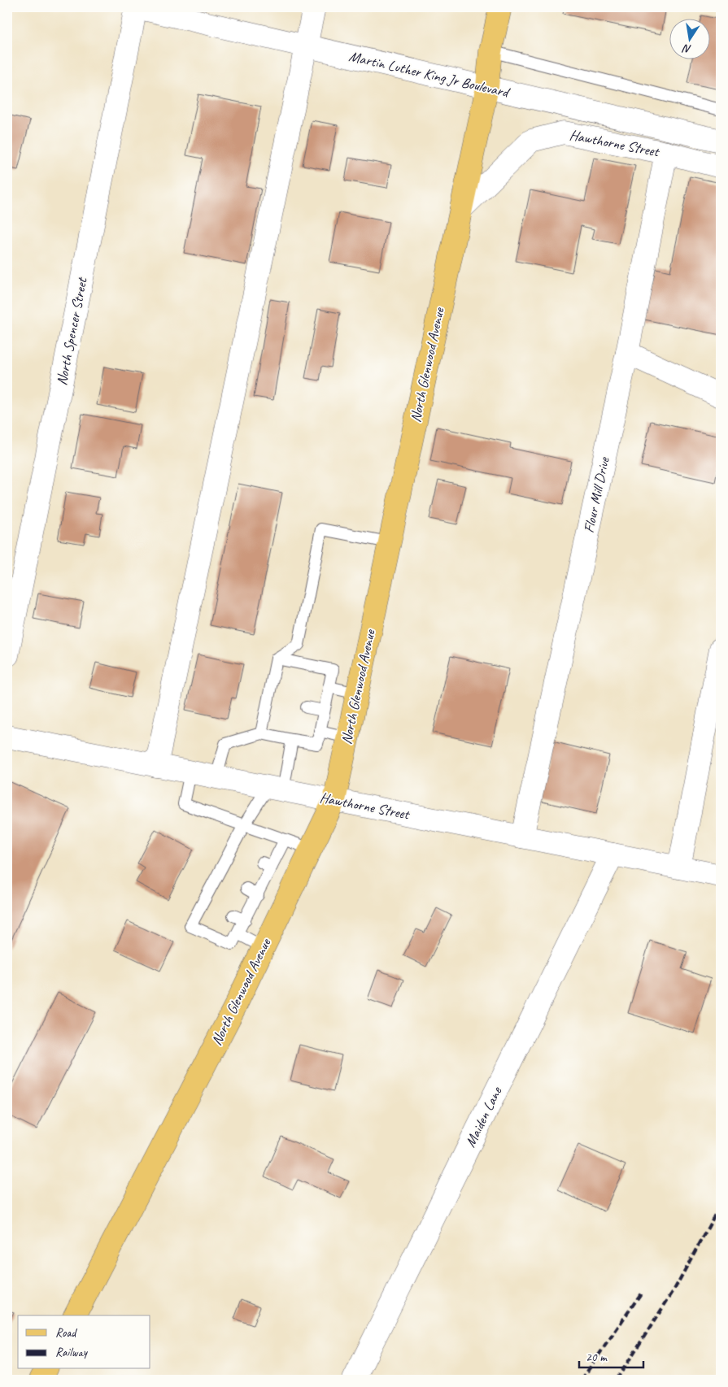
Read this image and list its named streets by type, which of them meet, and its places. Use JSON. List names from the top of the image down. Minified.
{"streets":{"main road":["North Glenwood Avenue"],"street":["Martin Luther King Jr Boulevard","Hawthorne Street","North Spencer Street","Flour Mill Drive","Maiden Lane"]},"crossings":[["Martin Luther King Jr Boulevard","North Spencer Street"],["Martin Luther King Jr Boulevard","North Glenwood Avenue"],["Hawthorne Street","North Glenwood Avenue"],["Hawthorne Street","Flour Mill Drive"],["Hawthorne Street","Maiden Lane"]],"legend":["Road","Railway"],"scale_bar":"20 m","north":"bottom"}
